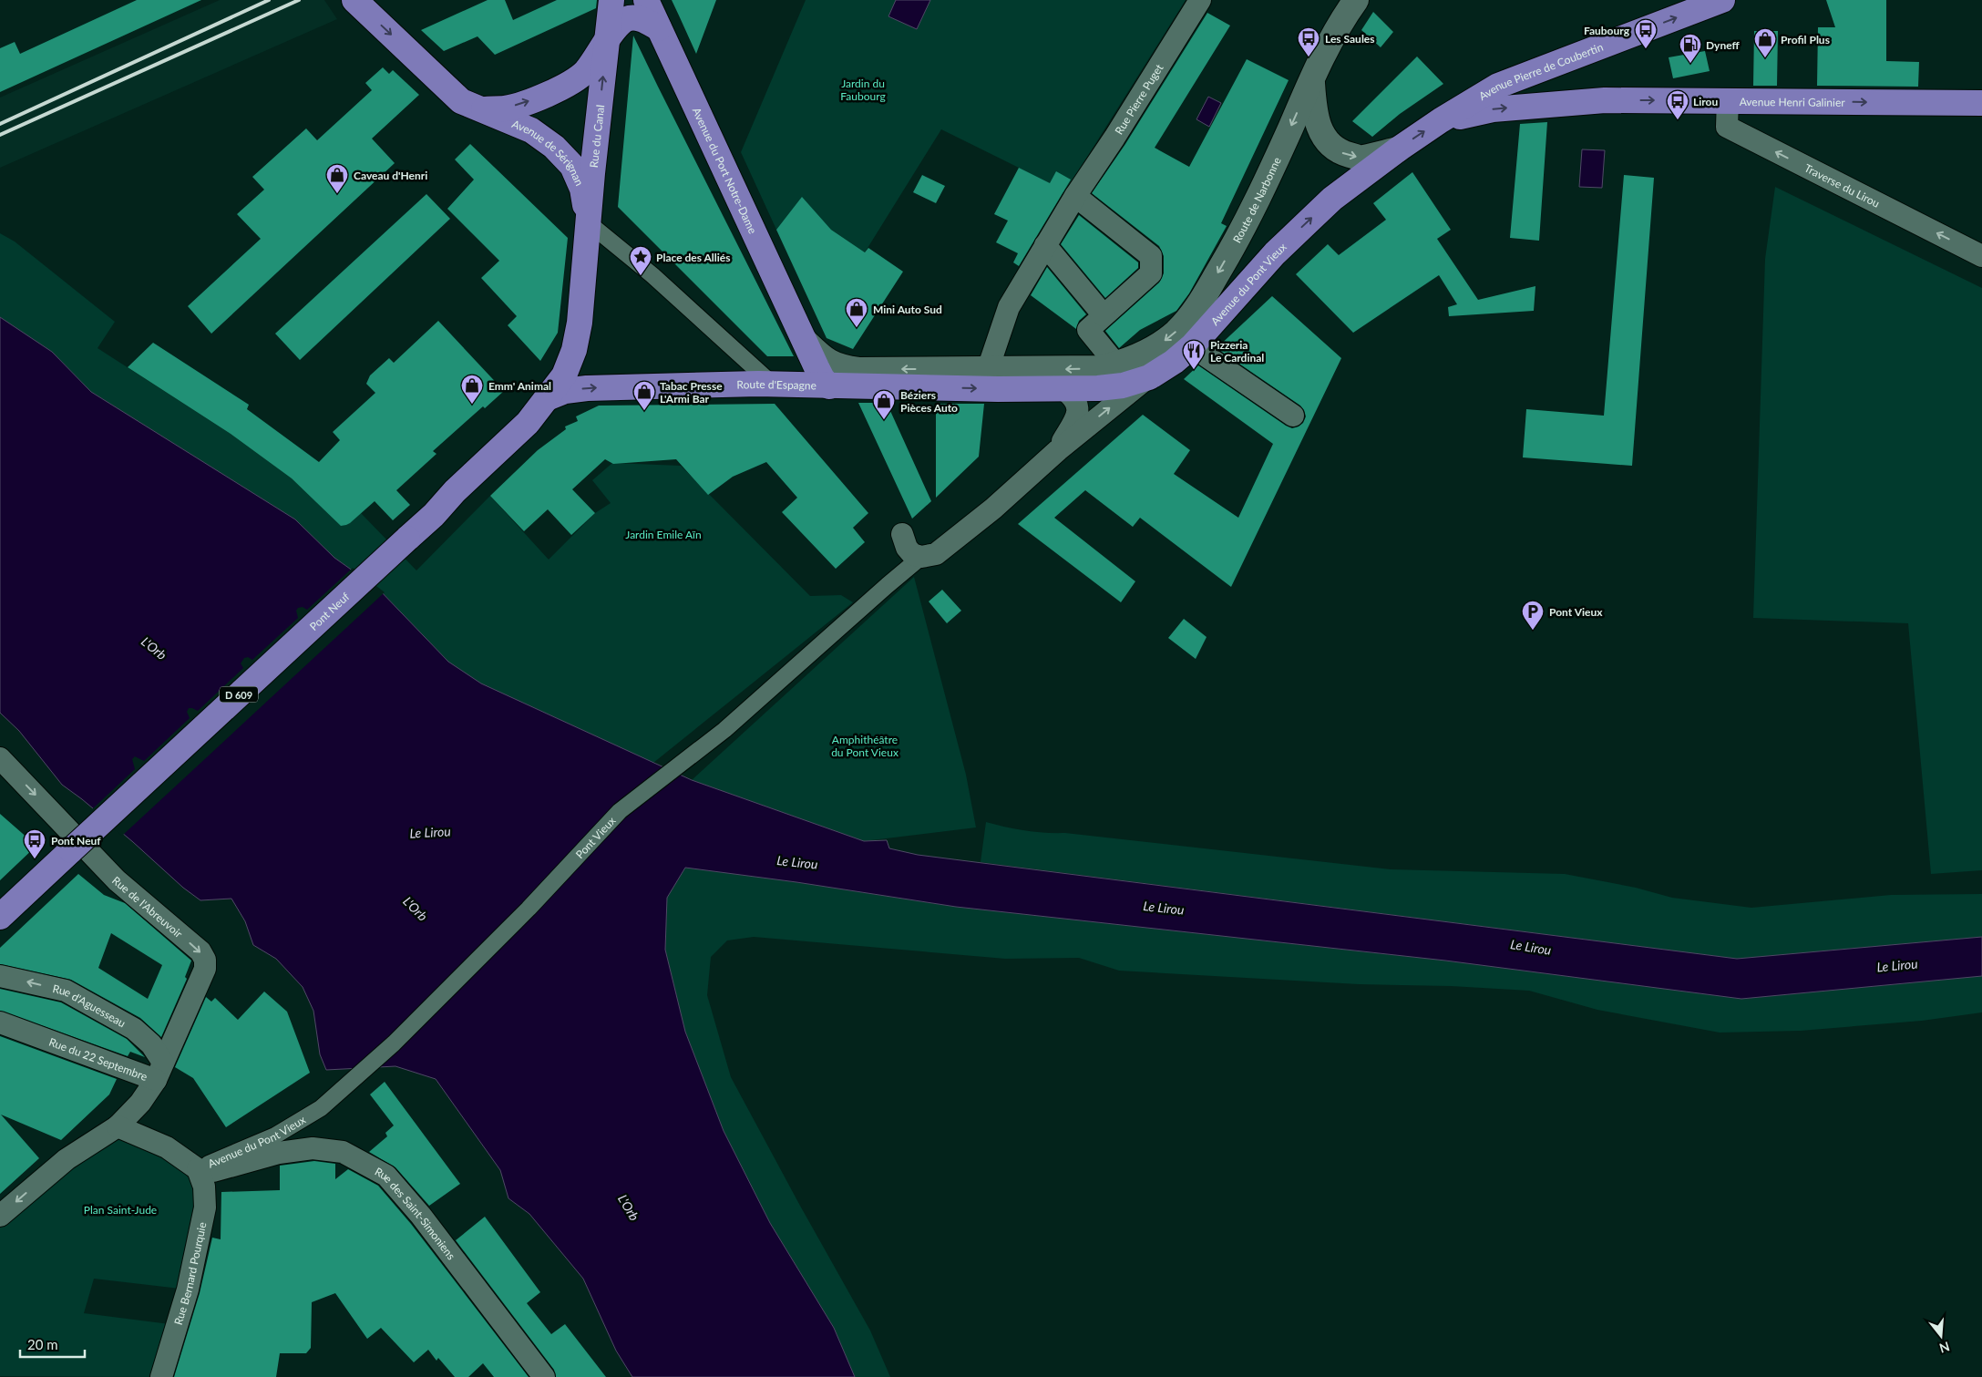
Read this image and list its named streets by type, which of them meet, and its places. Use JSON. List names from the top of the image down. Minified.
{"streets":{"main road":["Avenue Pierre de Coubertin","Avenue Henri Galinier","Rue du Canal","Avenue de Sérignan","Avenue du Port Notre-Dame","Route de Narbonne","Avenue du Pont Vieux","Route d'Espagne","Pont Neuf","D 609"],"street":["Rue Pierre Puget","Traverse du Lirou","Pont Vieux","Rue de l'Abreuvoir","Rue d'Aguesseau","Rue du 22 Septembre","Rue des Saint-Simoniens","Rue Bernard Pourquie"]},"crossings":[["Avenue Pierre de Coubertin","Avenue Henri Galinier"],["Avenue Pierre de Coubertin","Avenue du Pont Vieux"],["Rue Pierre Puget","Avenue du Port Notre-Dame"],["Avenue Henri Galinier","Traverse du Lirou"],["Avenue Henri Galinier","Avenue du Pont Vieux"],["Rue du Canal","Avenue de Sérignan"],["Rue du Canal","Avenue du Port Notre-Dame"],["Rue du Canal","Route d'Espagne"],["Rue du Canal","Pont Neuf"],["Avenue du Port Notre-Dame","Route d'Espagne"],["Avenue du Pont Vieux","Route d'Espagne"],["Avenue du Pont Vieux","Pont Vieux"],["Avenue du Pont Vieux","Rue des Saint-Simoniens"],["Avenue du Pont Vieux","Rue Bernard Pourquie"],["Route d'Espagne","Pont Neuf"],["Rue de l'Abreuvoir","Rue d'Aguesseau"],["Rue de l'Abreuvoir","Rue du 22 Septembre"],["Rue d'Aguesseau","Rue du 22 Septembre"]],"one_way":["Avenue Pierre de Coubertin","Avenue Henri Galinier","Rue du Canal","Avenue de Sérignan","Traverse du Lirou","Route de Narbonne","Avenue du Pont Vieux","Route d'Espagne","Rue de l'Abreuvoir","Rue d'Aguesseau"],"water":["L'Orb","Le Lirou"],"parks":["Jardin du Faubourg","Jardin Emile Aïn","Amphithéâtre du Pont Vieux","Plan Saint-Jude"],"places":{"bus stop":["Faubourg","Les Saules","Lirou","Pont Neuf"],"shop":["Profil Plus","Caveau d'Henri","Mini Auto Sud","Emm' Animal","Tabac Presse L'Armi Bar","Béziers Pièces Auto"],"fuel station":["Dyneff"],"place":["Place des Alliés"],"restaurant":["Pizzeria Le Cardinal"],"parking":["Pont Vieux"]},"scale_bar":"20 m","north":"bottom"}
